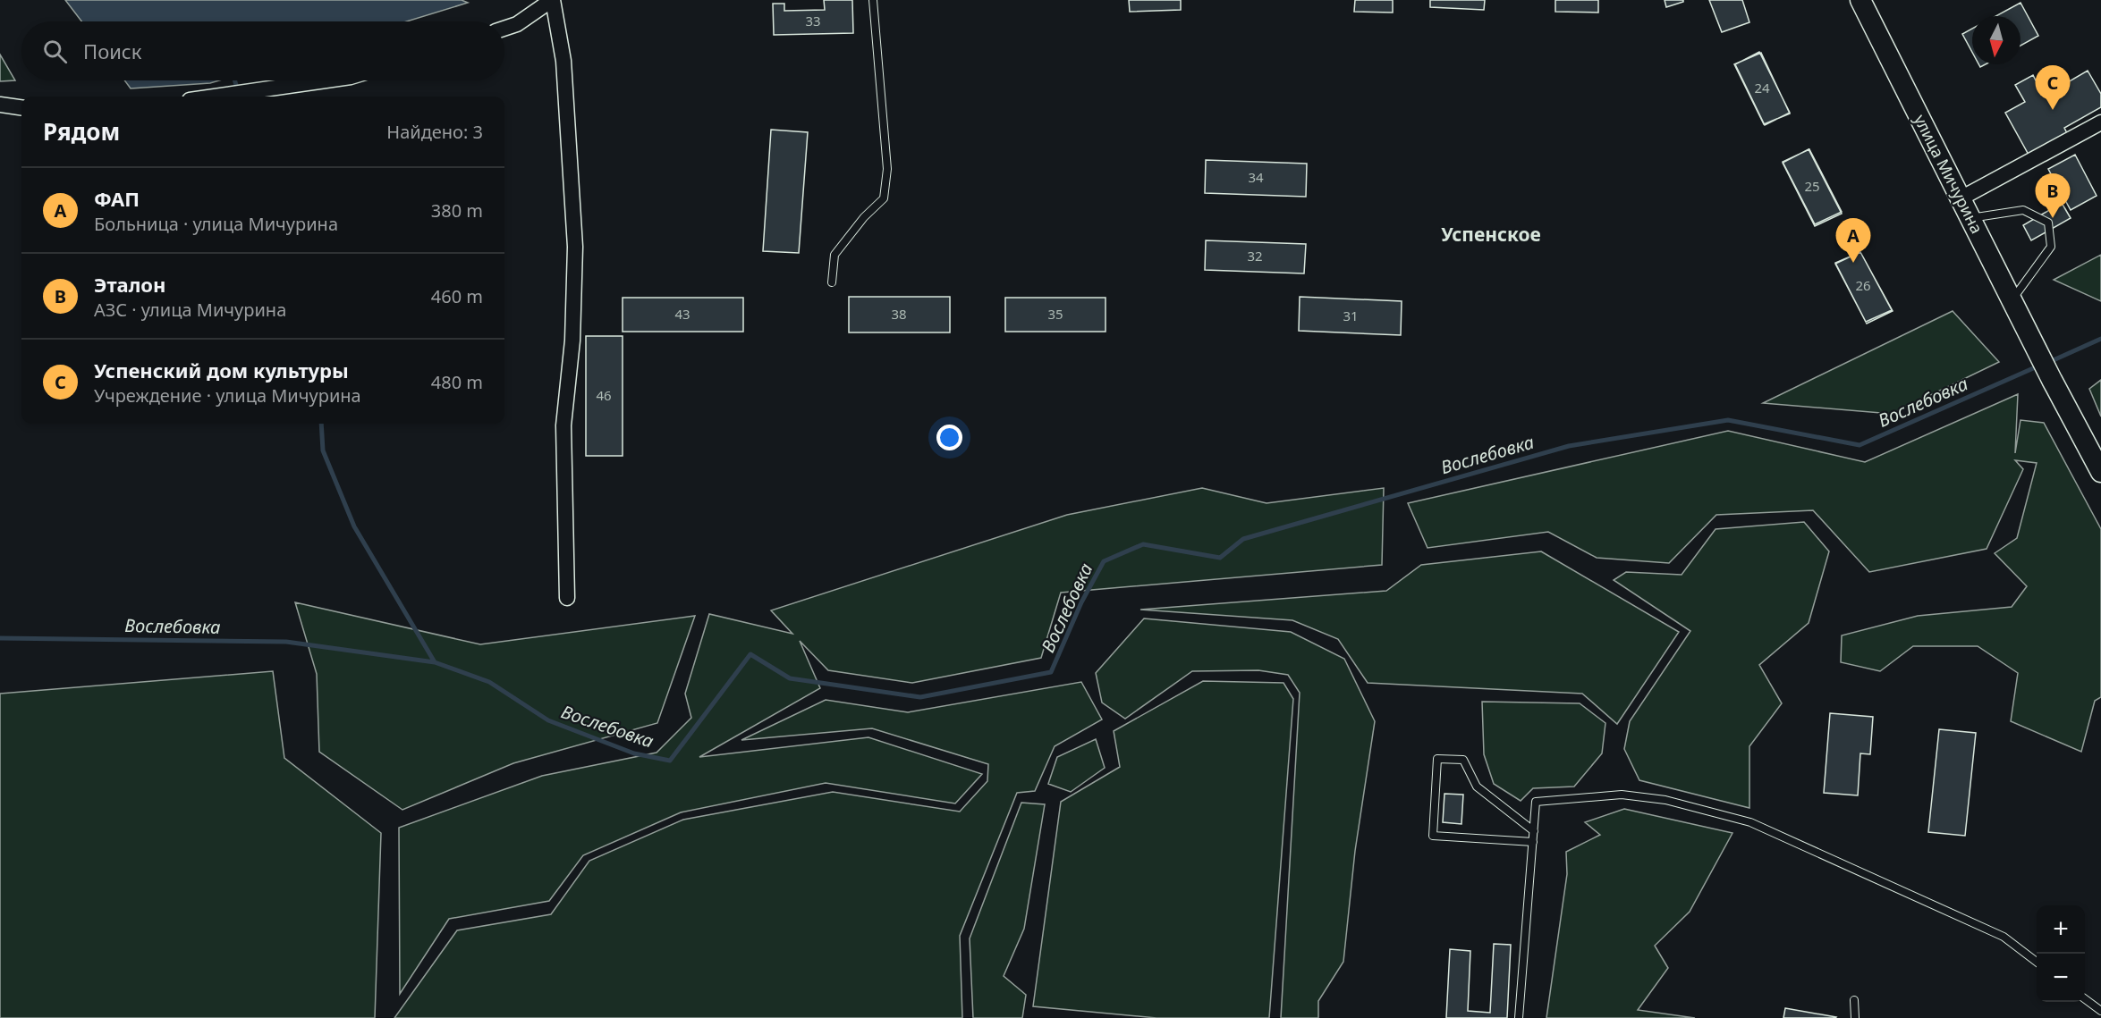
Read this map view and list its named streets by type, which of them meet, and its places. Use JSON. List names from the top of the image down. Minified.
{"streets":{"main road":["улица Мичурина"]},"districts":["Успенское"],"water":["Вослебовка"],"house_numbers":["33","24","34","25","32","26","43","38","35","31","46"],"north":"bottom","page":{"search":"Поиск","pins":["C","B","A"],"heading":["Рядом","Найдено: 3"],"list":[{"mark":"A","name":"ФАП","note":"Больница · улица Мичурина","value":"380 m"},{"mark":"B","name":"Эталон","note":"АЗС · улица Мичурина","value":"460 m"},{"mark":"C","name":"Успенский дом культуры","note":"Учреждение · улица Мичурина","value":"480 m"}],"map_buttons":["+","−"]}}
